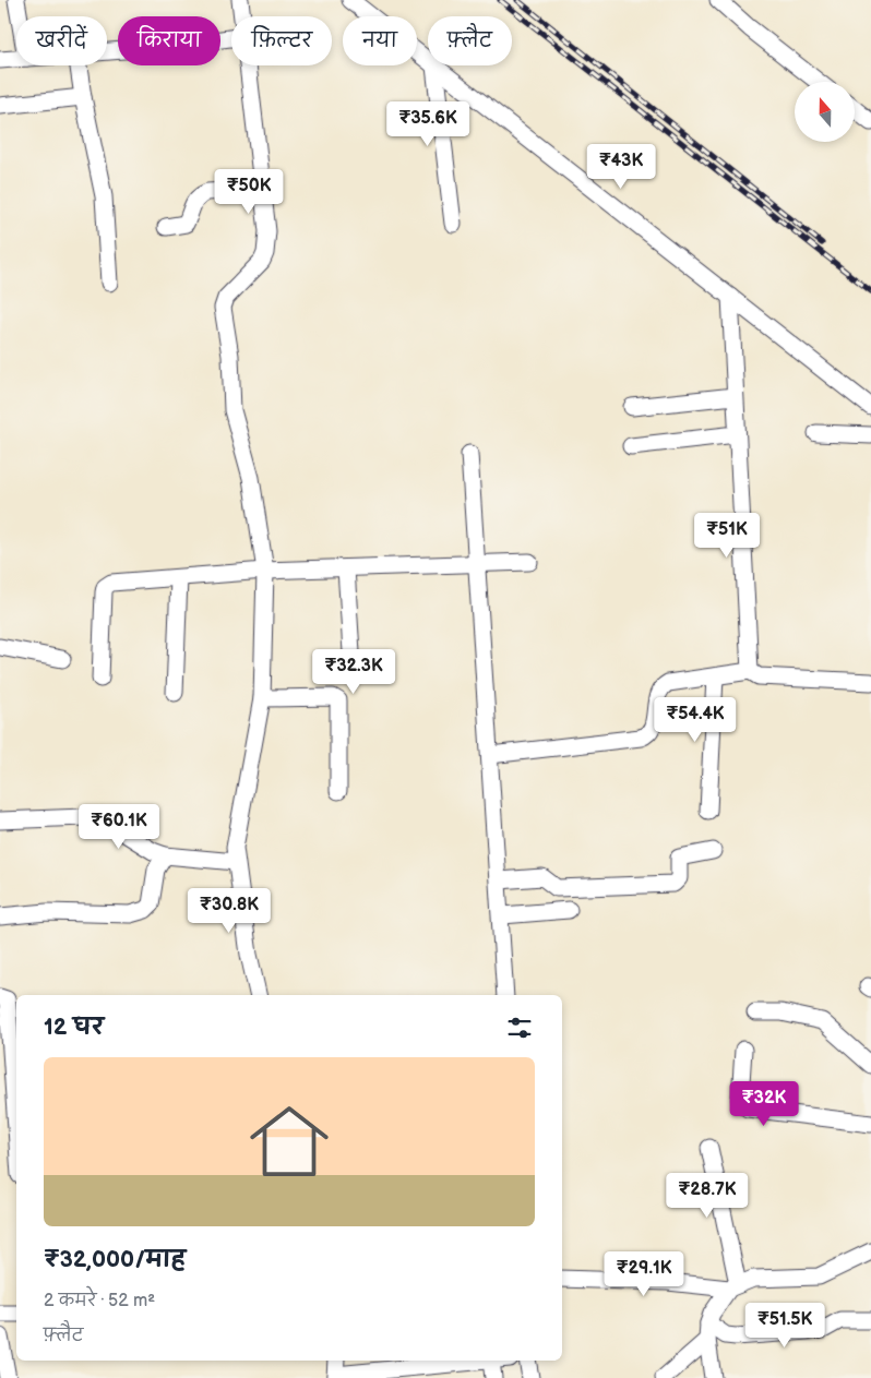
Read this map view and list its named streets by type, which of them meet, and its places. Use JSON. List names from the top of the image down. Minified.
{"north":"top","page":{"chip":["खरीदें","किराया","फ़िल्टर","नया","फ़्लैट"],"price":["₹35.6K","₹43K","₹50K","₹51K","₹32.3K","₹54.4K","₹60.1K","₹30.8K","₹32K","₹28.7K","₹29.1K","₹51.5K"],"heading":"12 घर","list":[{"name":"₹32,000/माह","note":"2 कमरे · 52 m² · फ़्लैट"}]}}
